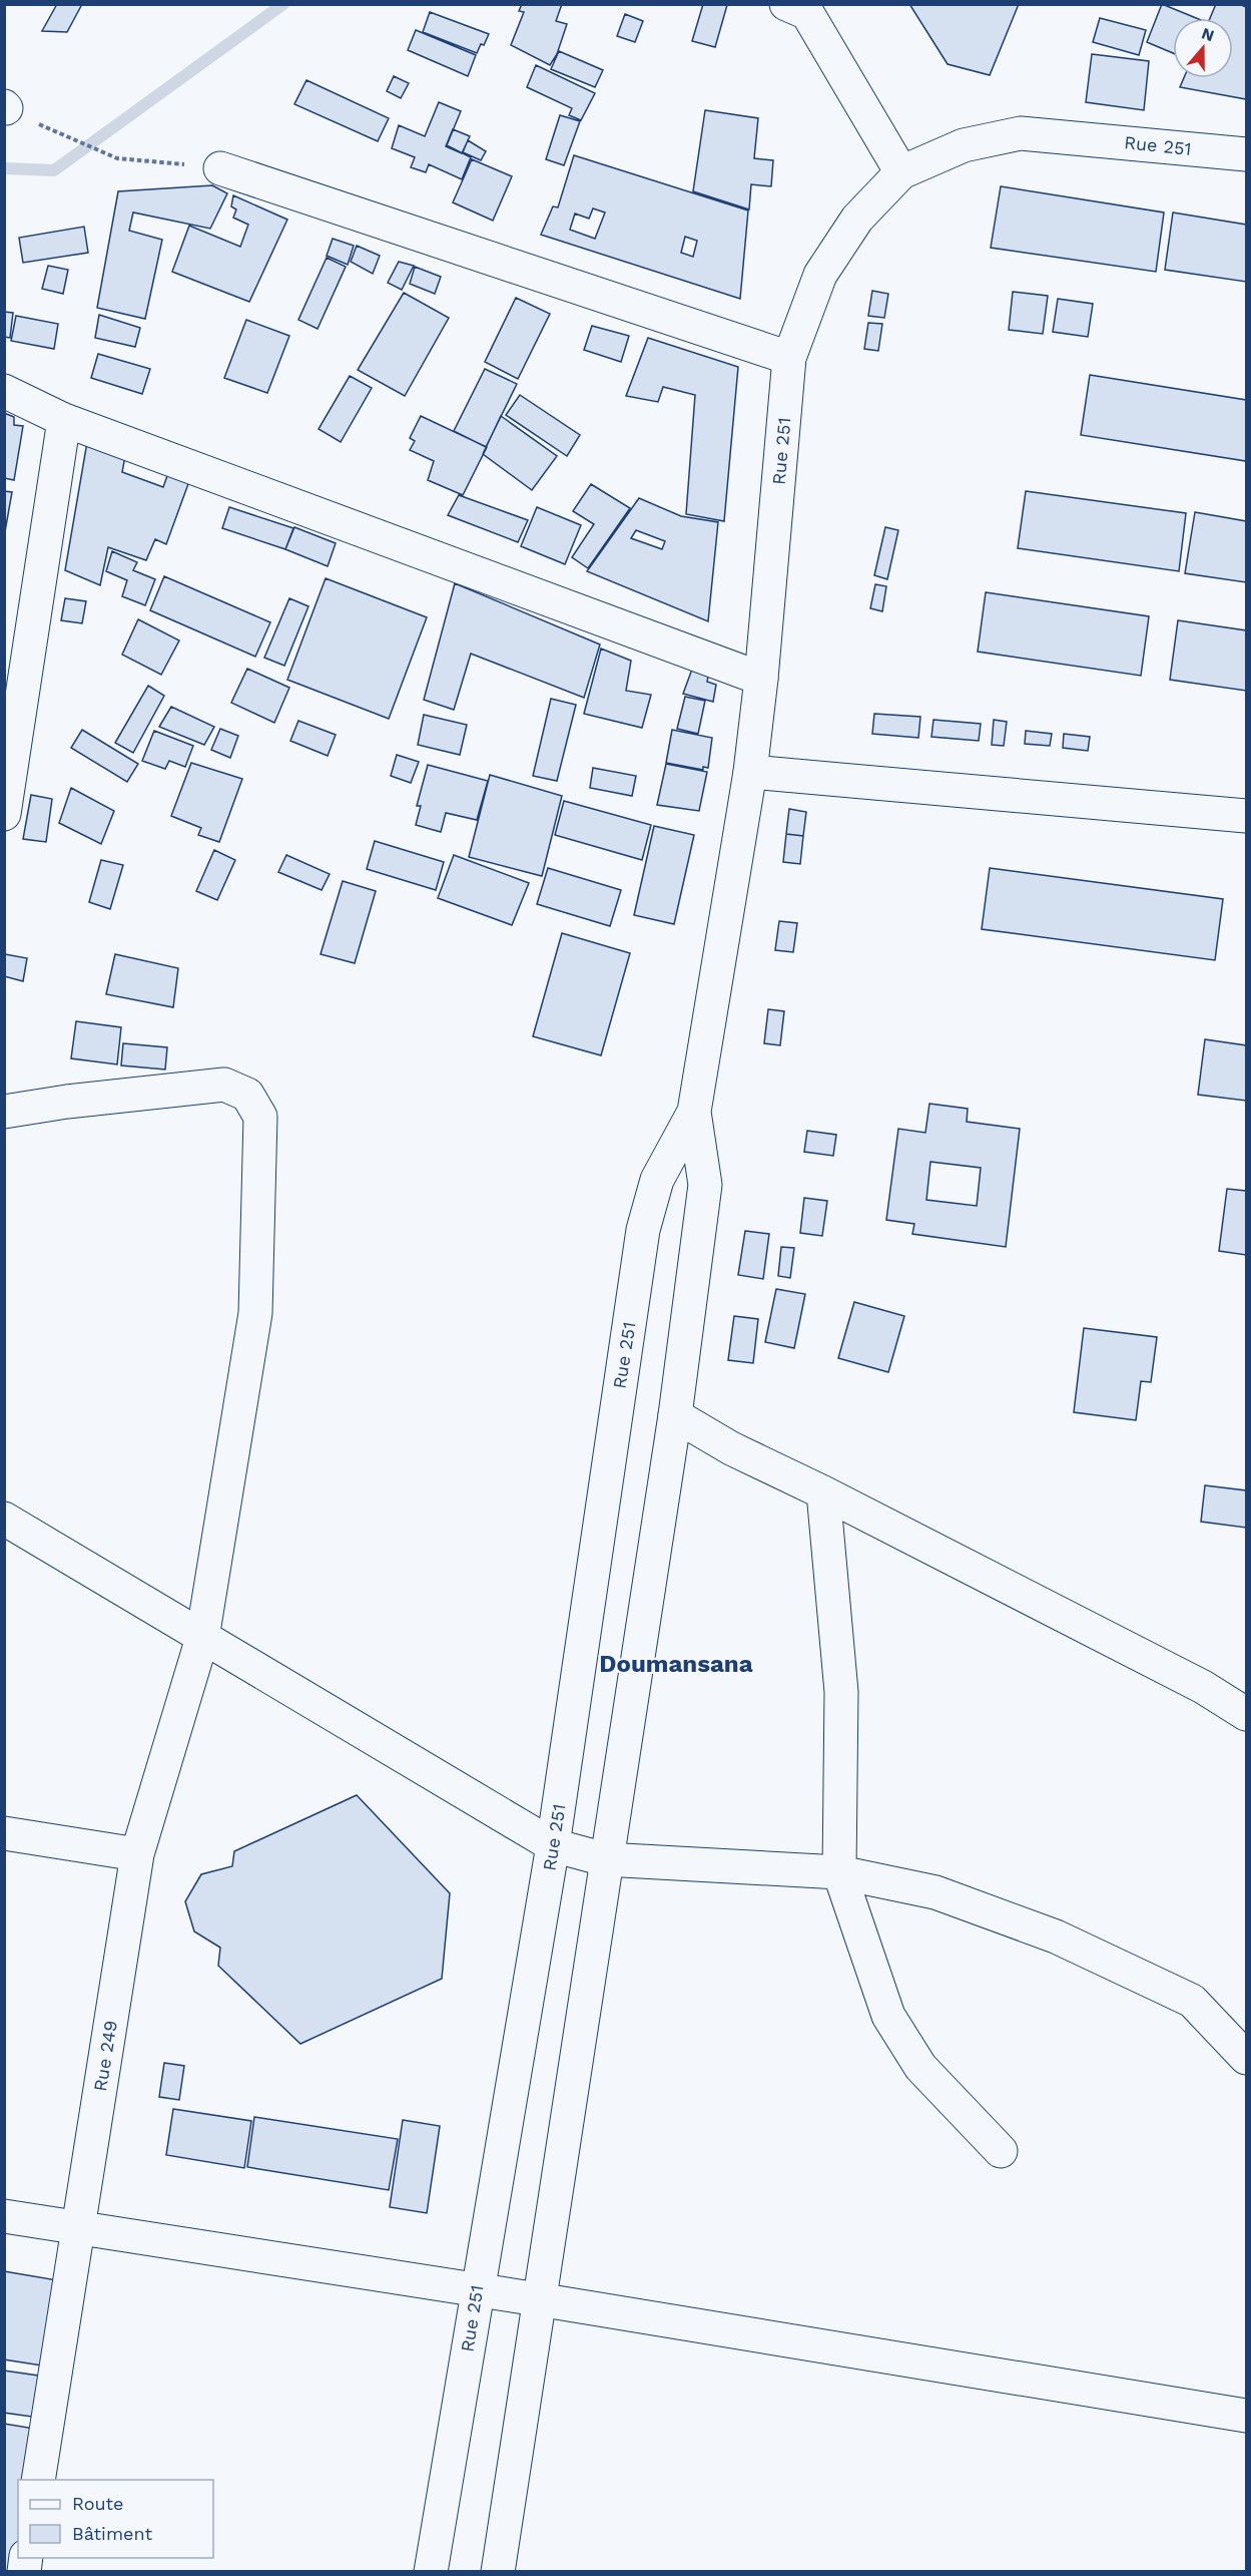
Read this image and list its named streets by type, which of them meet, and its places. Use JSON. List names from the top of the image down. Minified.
{"streets":{"street":["Rue 251","Rue 249"]},"districts":["Doumansana"],"legend":["Route","Bâtiment"],"north":"top"}
